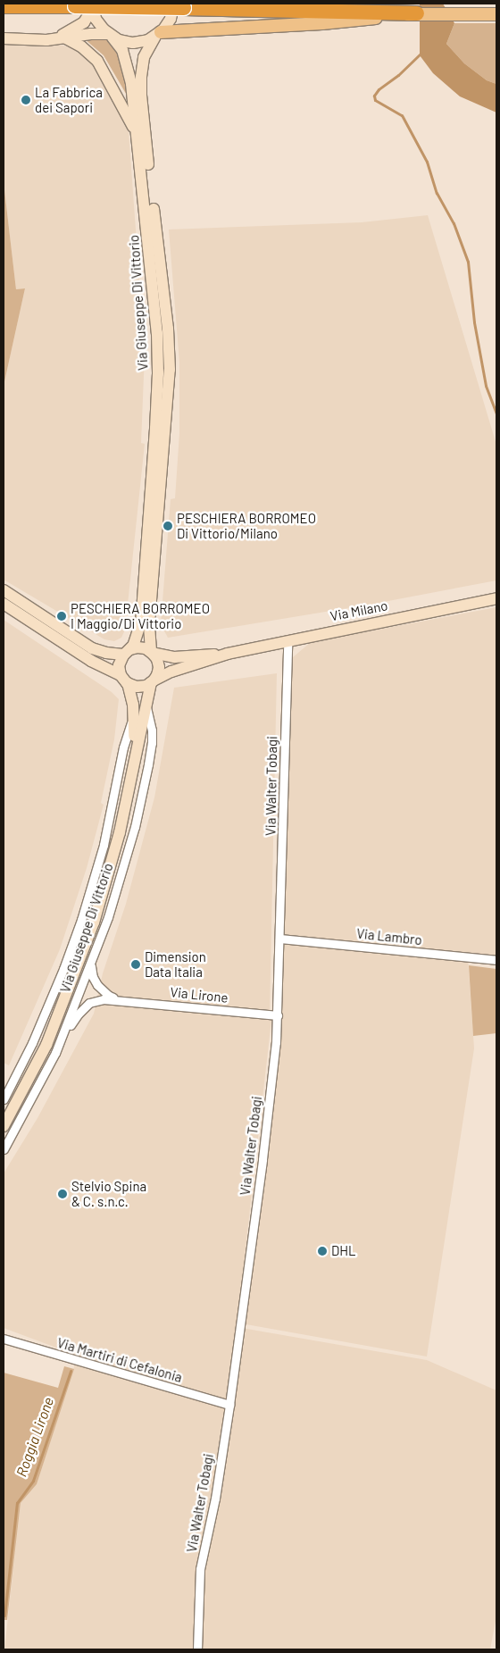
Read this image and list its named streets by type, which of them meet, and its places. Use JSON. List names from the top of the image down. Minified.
{"streets":{"main road":["Via Giuseppe Di Vittorio","Via Milano"],"street":["Via Walter Tobagi","Via Lambro","Via Lirone","Via Martiri di Cefalonia"]},"crossings":[["Via Giuseppe Di Vittorio","Via Milano"],["Via Giuseppe Di Vittorio","Via Lirone"],["Via Milano","Via Walter Tobagi"],["Via Walter Tobagi","Via Lambro"],["Via Walter Tobagi","Via Lirone"],["Via Walter Tobagi","Via Martiri di Cefalonia"]],"water":["Roggia Lirone"],"places":["La Fabbrica dei Sapori","PESCHIERA BORROMEO Di Vittorio/Milano","PESCHIERA BORROMEO I Maggio/Di Vittorio","Dimension Data Italia","Stelvio Spina & C. s.n.c.","DHL"]}
